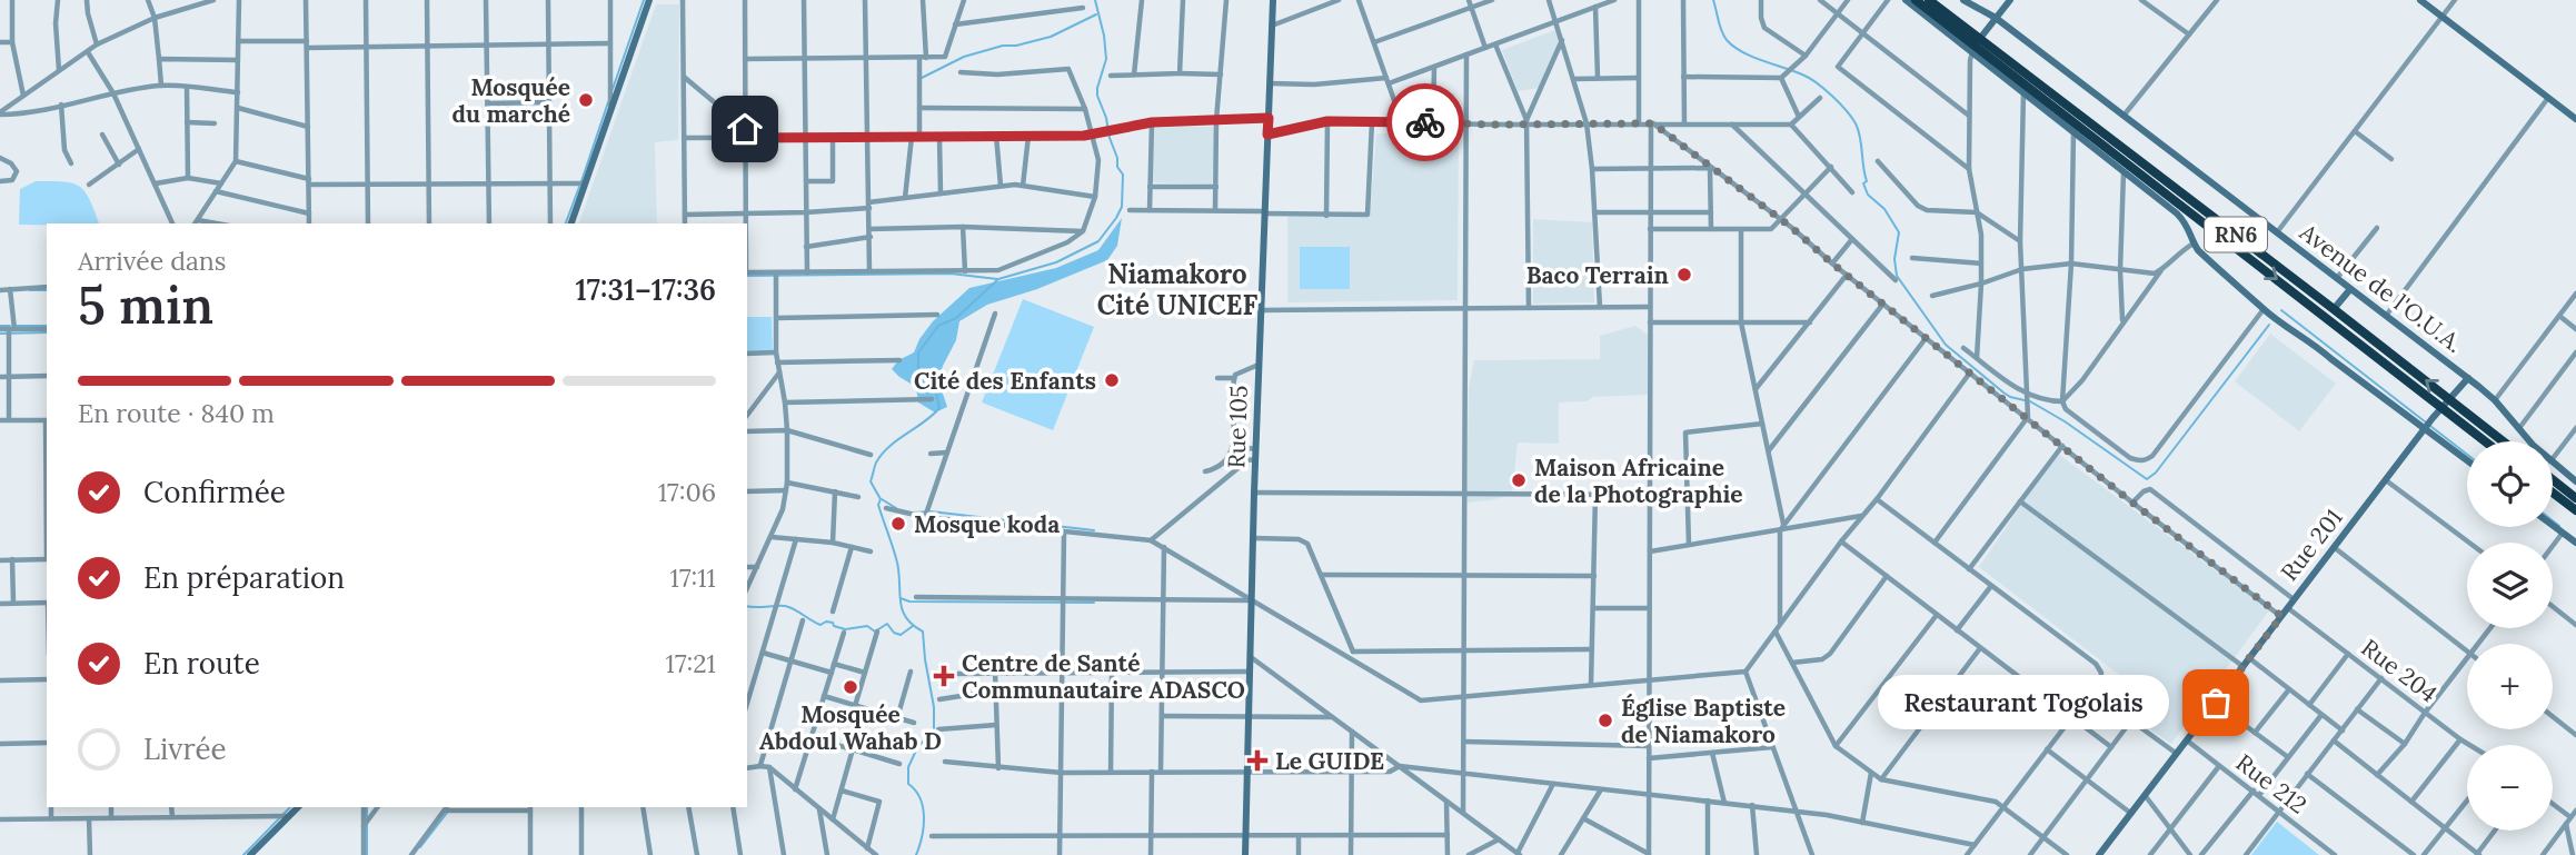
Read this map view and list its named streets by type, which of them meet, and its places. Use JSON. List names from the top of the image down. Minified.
{"streets":{"highway":["RN6","Avenue de l'O.U.A."],"street":["Rue 105","Rue 201","Rue 204","Rue 212"]},"crossings":[["Avenue de l'O.U.A.","Rue 201"],["Rue 201","Rue 204"],["Rue 201","Rue 212"]],"districts":["Niamakoro Cité UNICEF"],"places":{"other":["Mosquée du marché","Baco Terrain","Cité des Enfants","Maison Africaine de la Photographie","Mosque koda","Mosquée Abdoul Wahab D","Restaurant Togolais","Église Baptiste de Niamakoro"],"health":["Centre de Santé Communautaire ADASCO","Le GUIDE"]},"page":{"heading":["5 min","Arrivée dans","17:31–17:36"],"bar":"En route · 840 m","map_buttons":["+","−"],"list":[["Confirmée","17:06"],["En préparation","17:11"],["En route","17:21"],"Livrée"],"bubble":"Restaurant Togolais"}}
